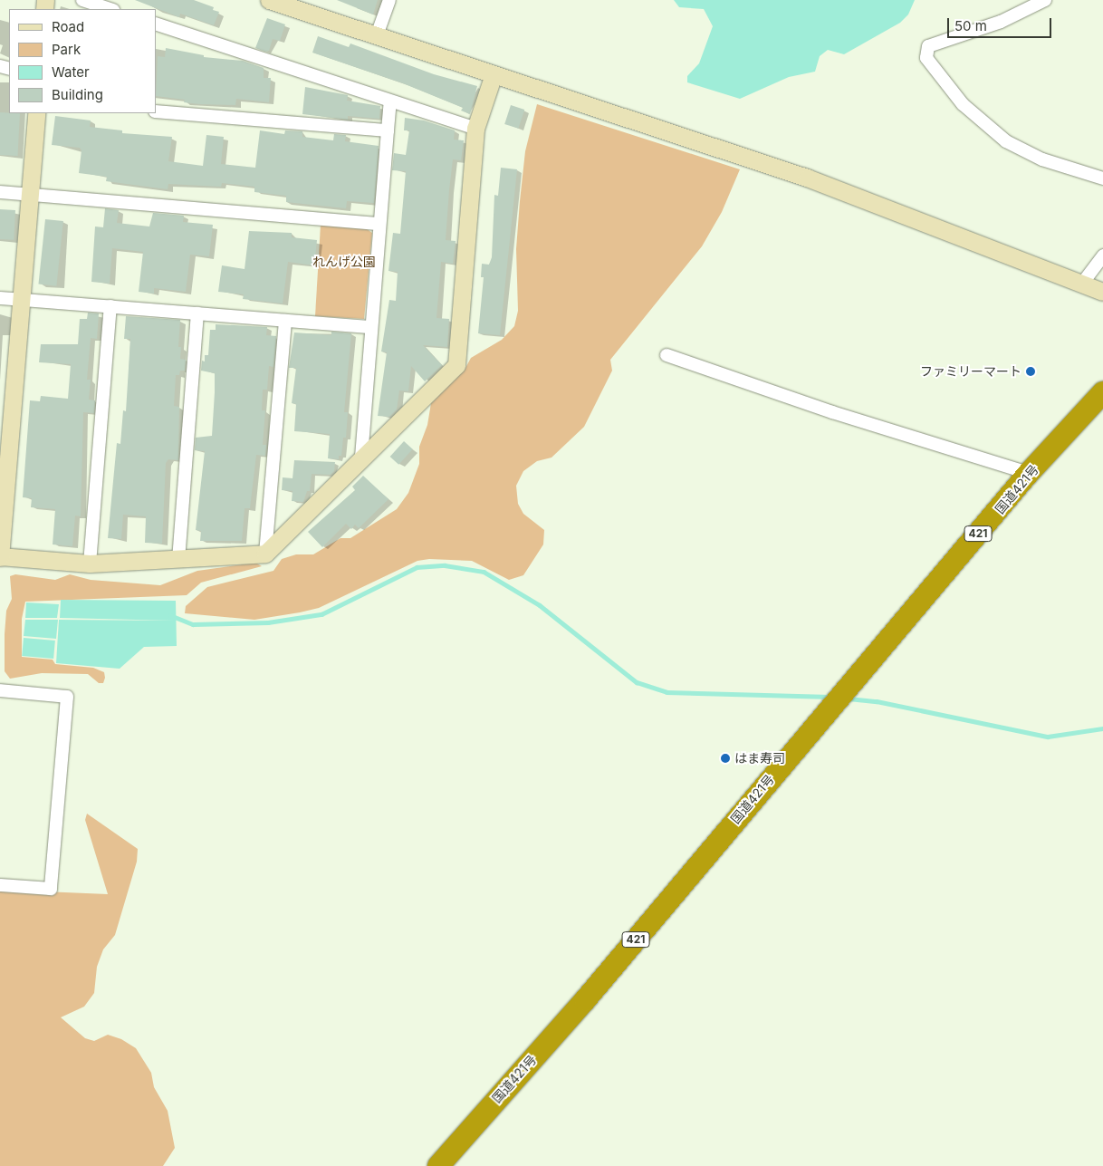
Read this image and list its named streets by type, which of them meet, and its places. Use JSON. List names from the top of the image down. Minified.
{"streets":{"highway":["国道421号","421"]},"parks":["れんげ公園"],"places":["ファミリーマート","はま寿司"],"legend":["Road","Park","Water","Building"],"scale_bar":"50 m"}
